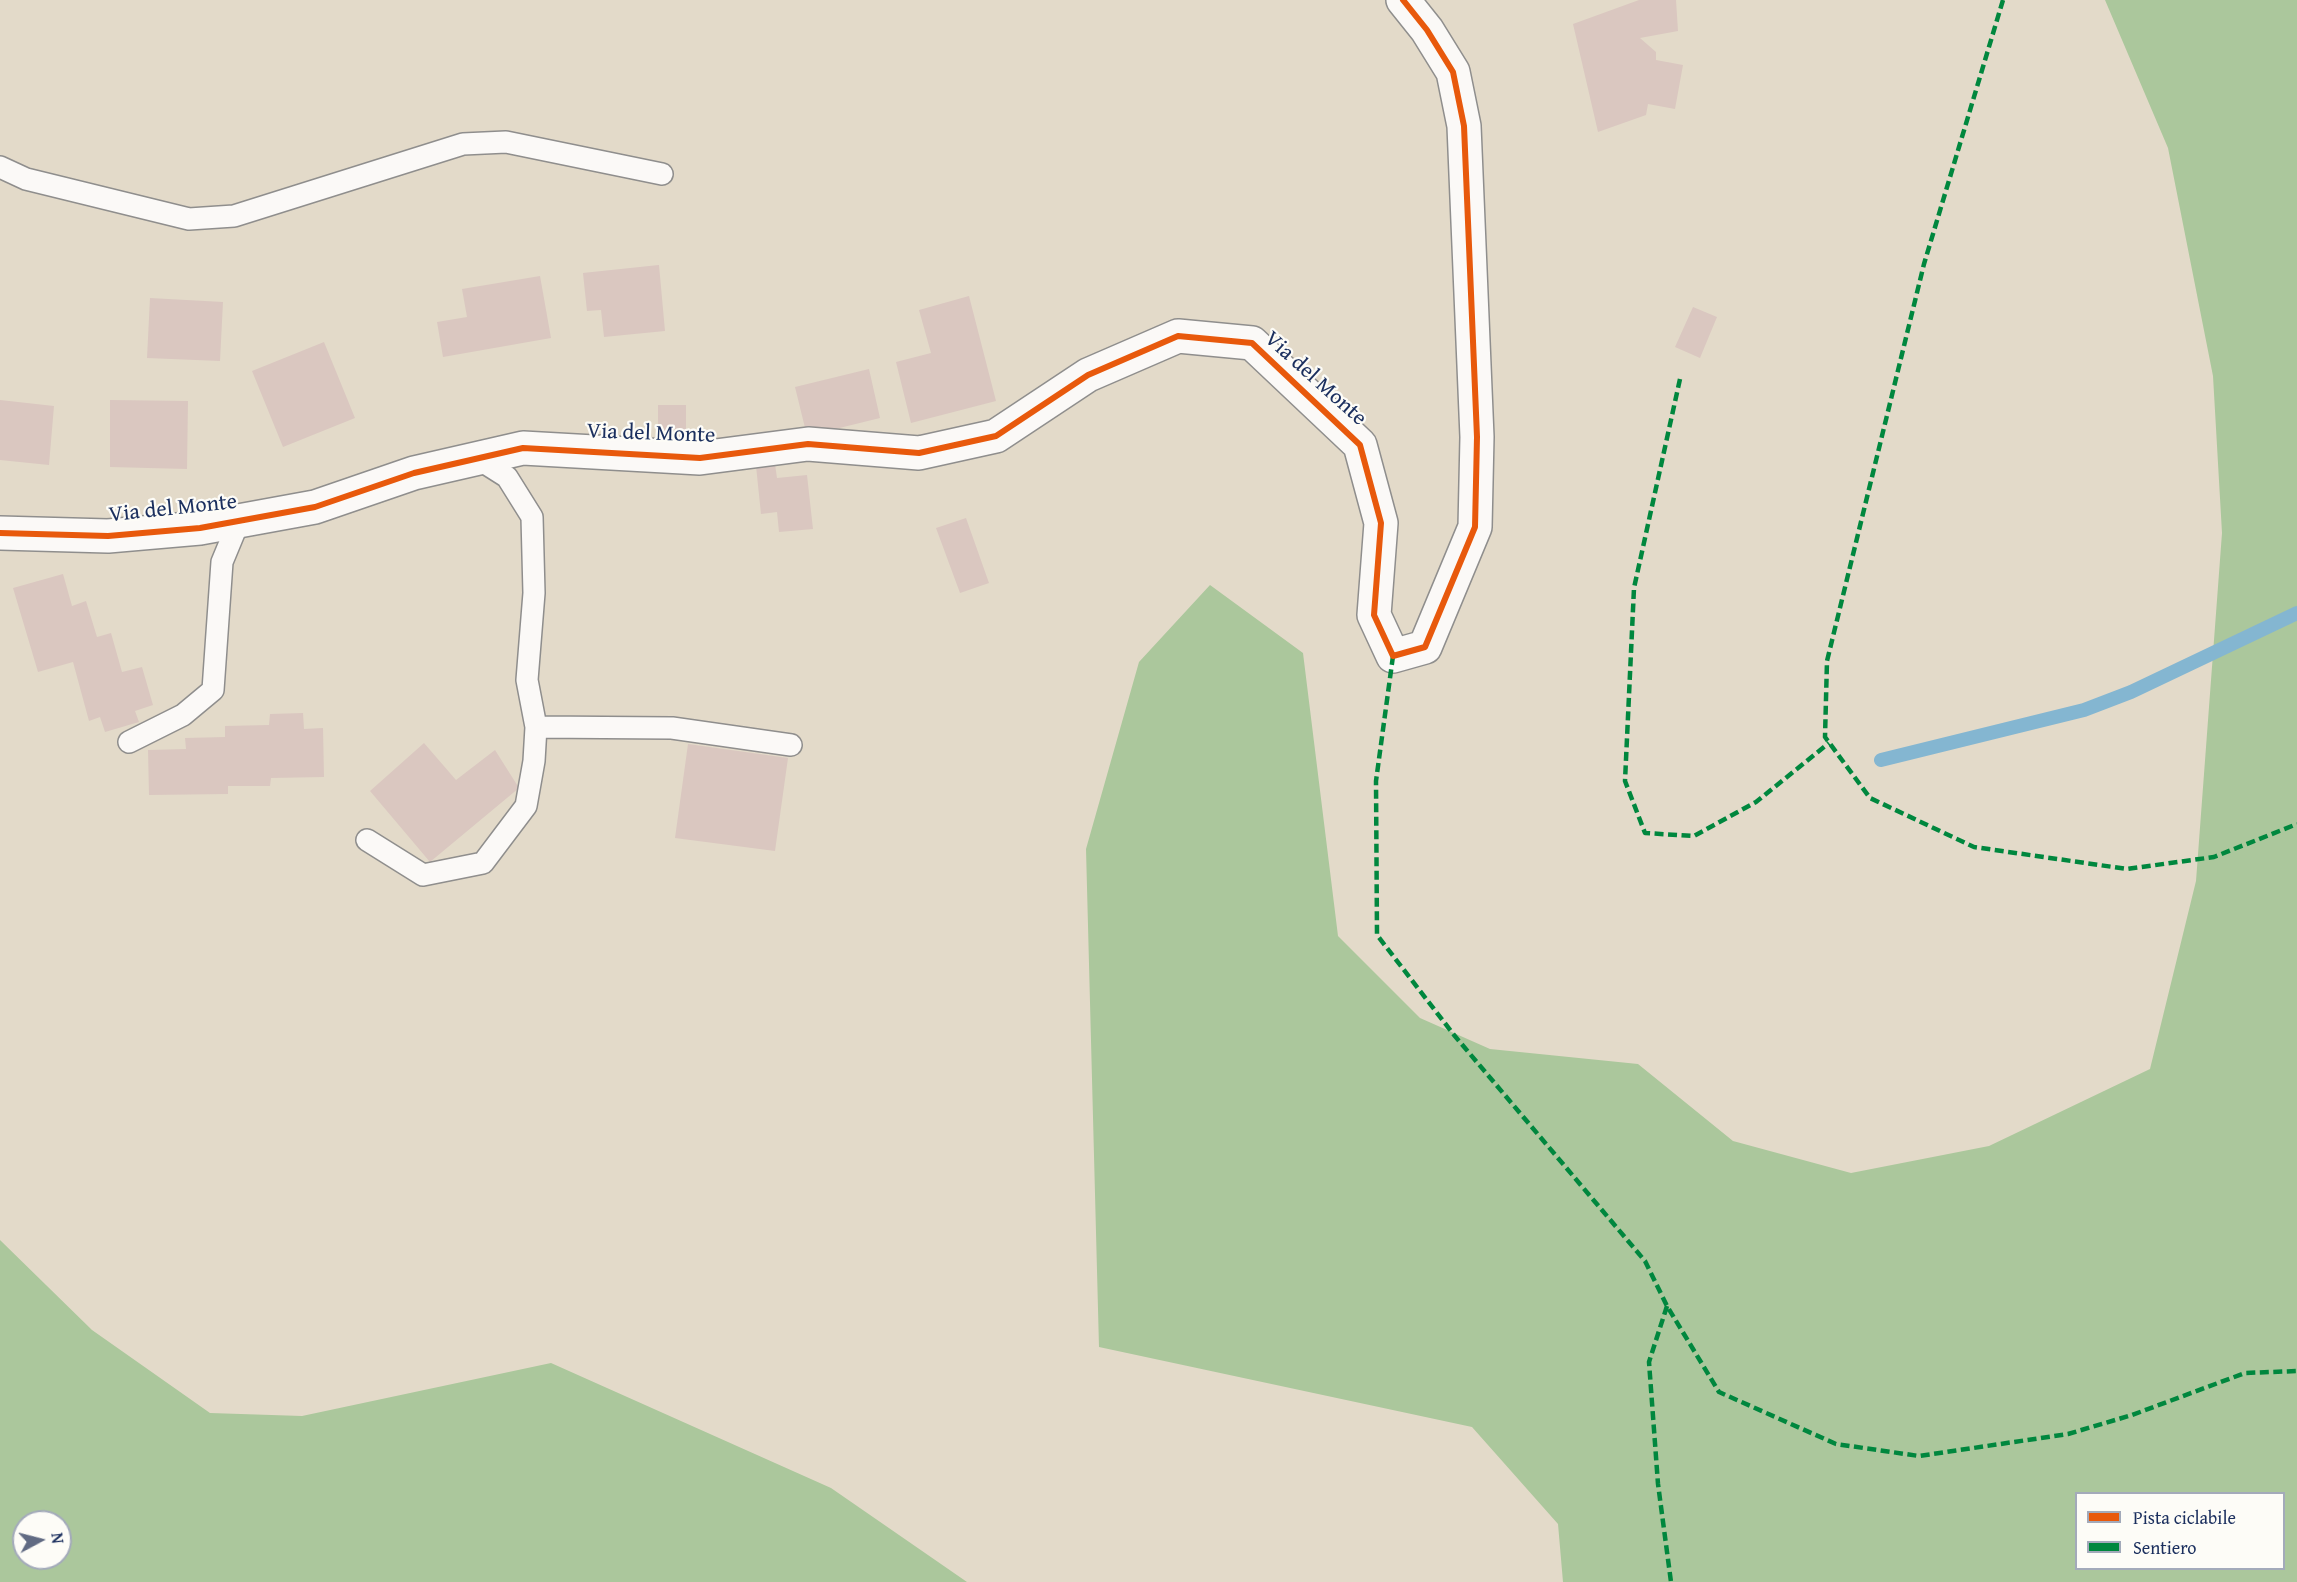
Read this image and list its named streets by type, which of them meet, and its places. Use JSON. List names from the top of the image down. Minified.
{"streets":{"street":["Via del Monte"]},"legend":["Pista ciclabile","Sentiero"],"north":"right"}
